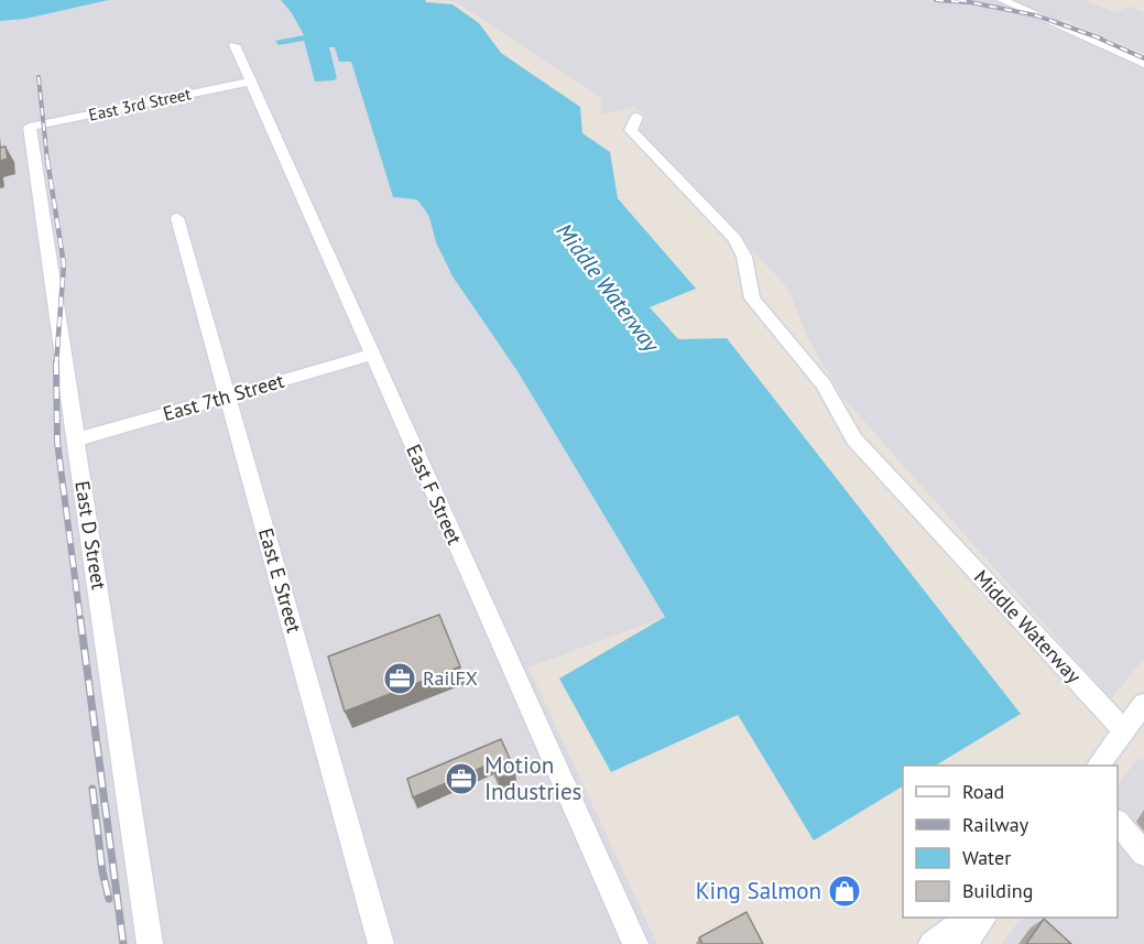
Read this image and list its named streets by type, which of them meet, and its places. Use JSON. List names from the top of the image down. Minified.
{"streets":{"street":["East 3rd Street","East 7th Street","East F Street","East D Street","East E Street","Middle Waterway"]},"crossings":[["East 3rd Street","East F Street"],["East 3rd Street","East D Street"],["East 7th Street","East F Street"],["East 7th Street","East D Street"],["East 7th Street","East E Street"]],"water":["Middle Waterway"],"places":{"office":["RailFX","Motion Industries"],"shop":["King Salmon"]},"legend":["Road","Railway","Water","Building"]}
